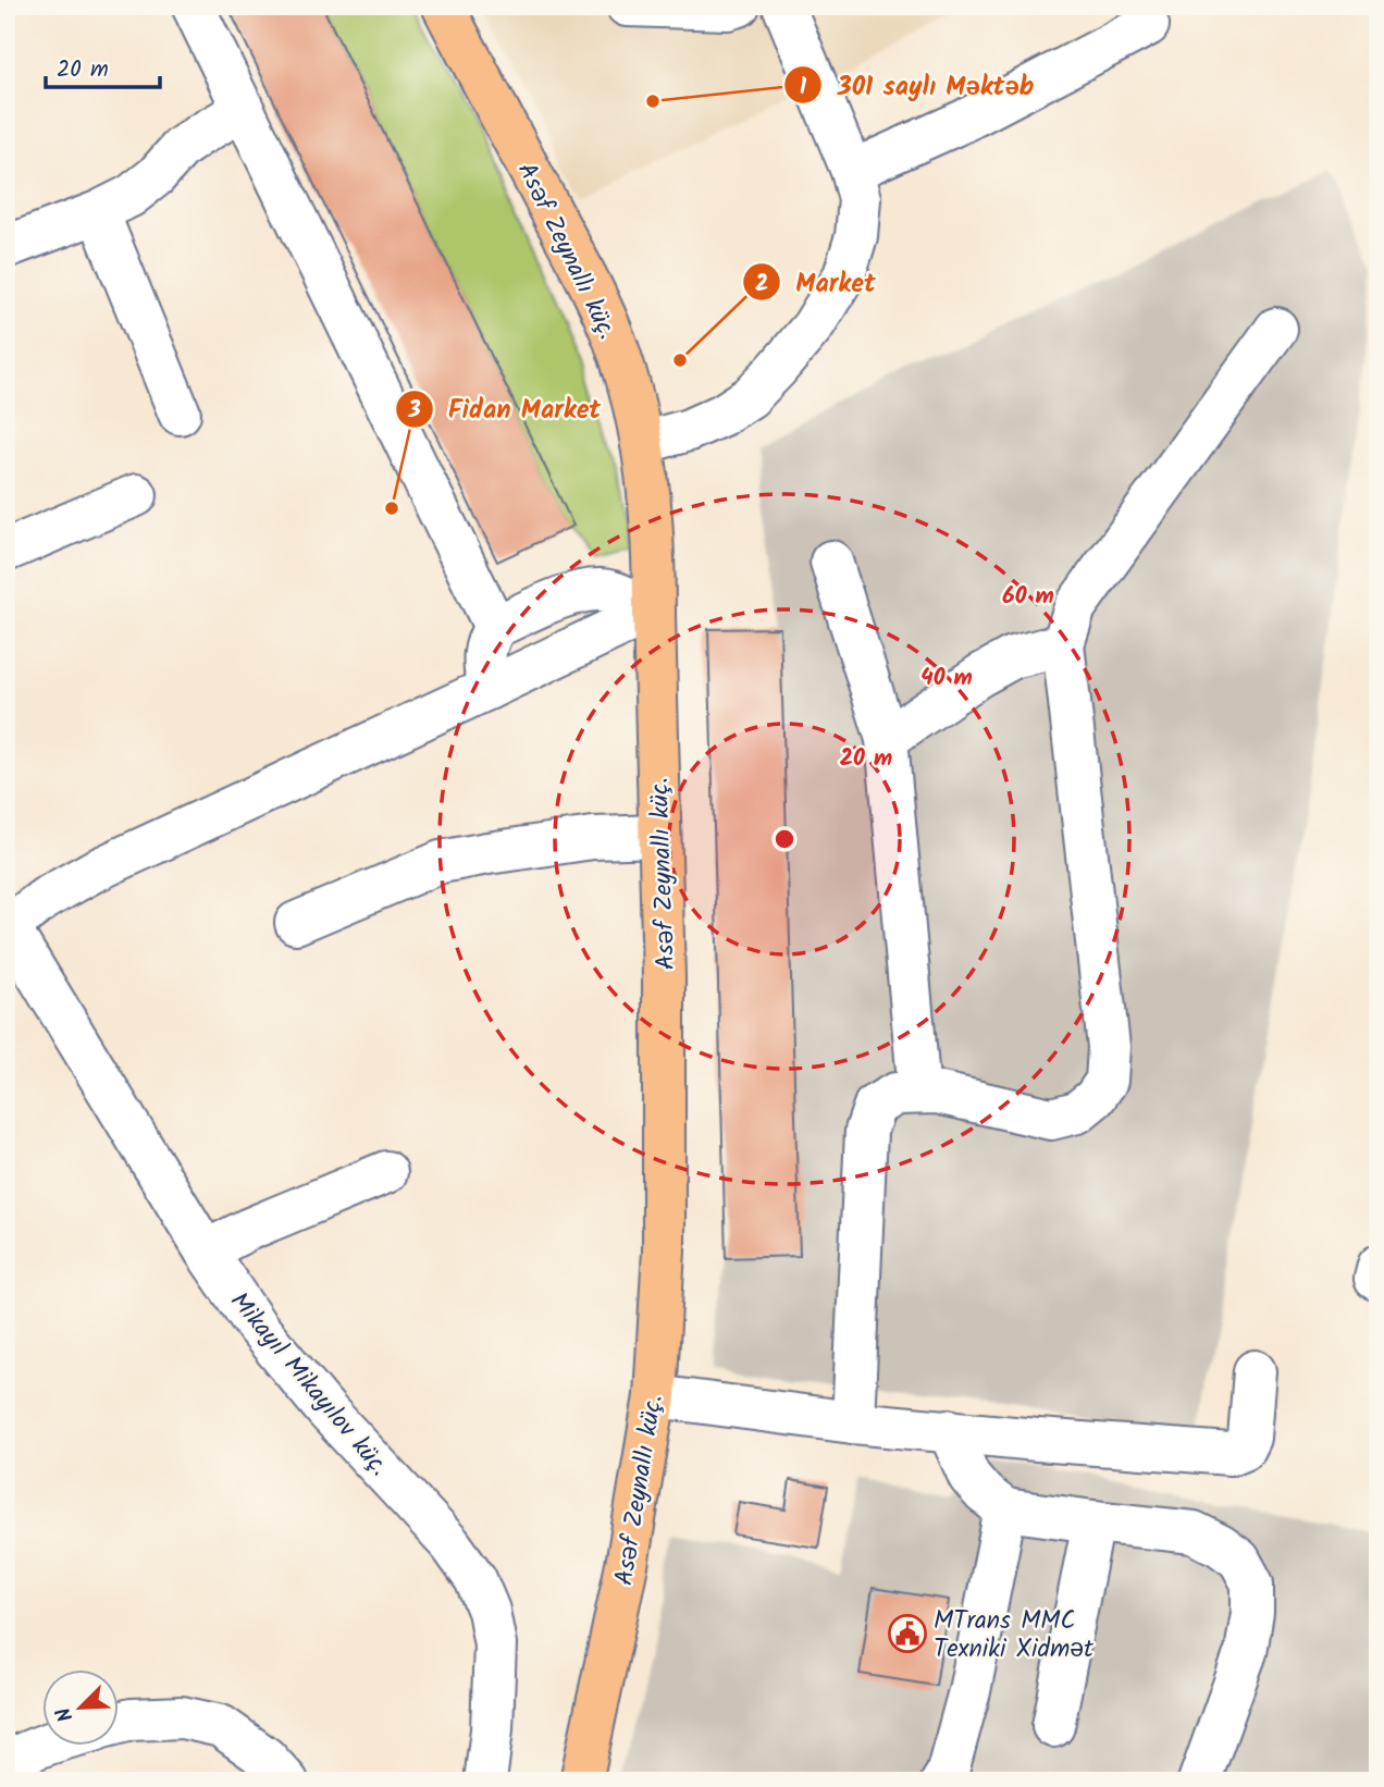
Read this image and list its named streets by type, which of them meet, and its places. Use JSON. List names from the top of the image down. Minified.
{"streets":{"main road":["Asəf Zeynallı küç."],"street":["Mikayıl Mikayılov küç."]},"places":{"other":["301 saylı Məktəb","Market","Fidan Market"],"public building":["MTrans MMC Texniki Xidmət"]},"scale_bar":"20 m","north":"bottom left","rings":["60 m","40 m","20 m"]}
